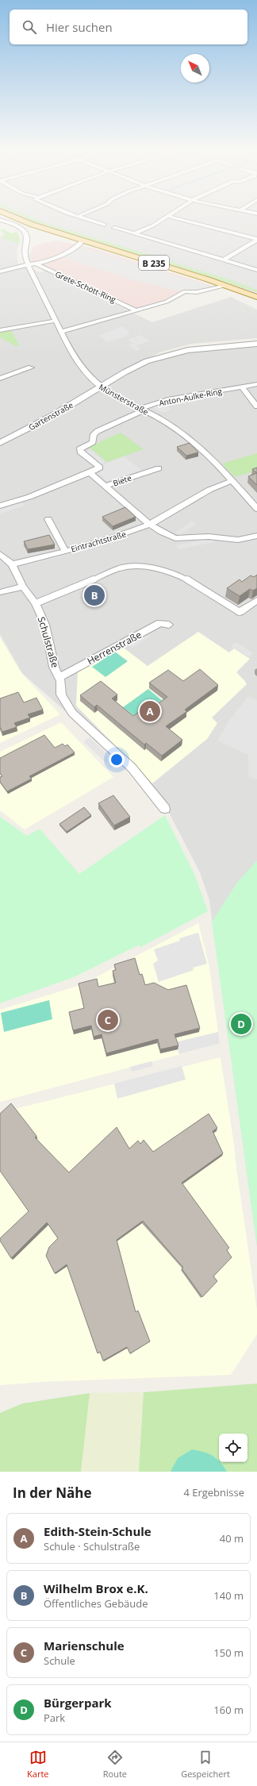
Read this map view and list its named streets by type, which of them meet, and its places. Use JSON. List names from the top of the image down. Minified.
{"streets":{"main road":["B 235"],"street":["Grete-Schött-Ring","Anton-Aulke-Ring","Münsterstraße","Gartenstraße","Biete","Eintrachtstraße","Schulstraße","Herrenstraße"]},"crossings":[["B 235","Grete-Schött-Ring"],["Grete-Schött-Ring","Münsterstraße"],["Anton-Aulke-Ring","Münsterstraße"],["Münsterstraße","Gartenstraße"],["Münsterstraße","Eintrachtstraße"],["Biete","Eintrachtstraße"],["Schulstraße","Herrenstraße"]],"north":"top left","page":{"search":"Hier suchen","pins":["B","A","C","D"],"heading":["In der Nähe","4 Ergebnisse"],"list":[{"mark":"A","name":"Edith-Stein-Schule","note":"Schule · Schulstraße","value":"40 m"},{"mark":"B","name":"Wilhelm Brox e.K.","note":"Öffentliches Gebäude","value":"140 m"},{"mark":"C","name":"Marienschule","note":"Schule","value":"150 m"},{"mark":"D","name":"Bürgerpark","note":"Park","value":"160 m"}],"nav":["Karte","Route","Gespeichert"]}}
